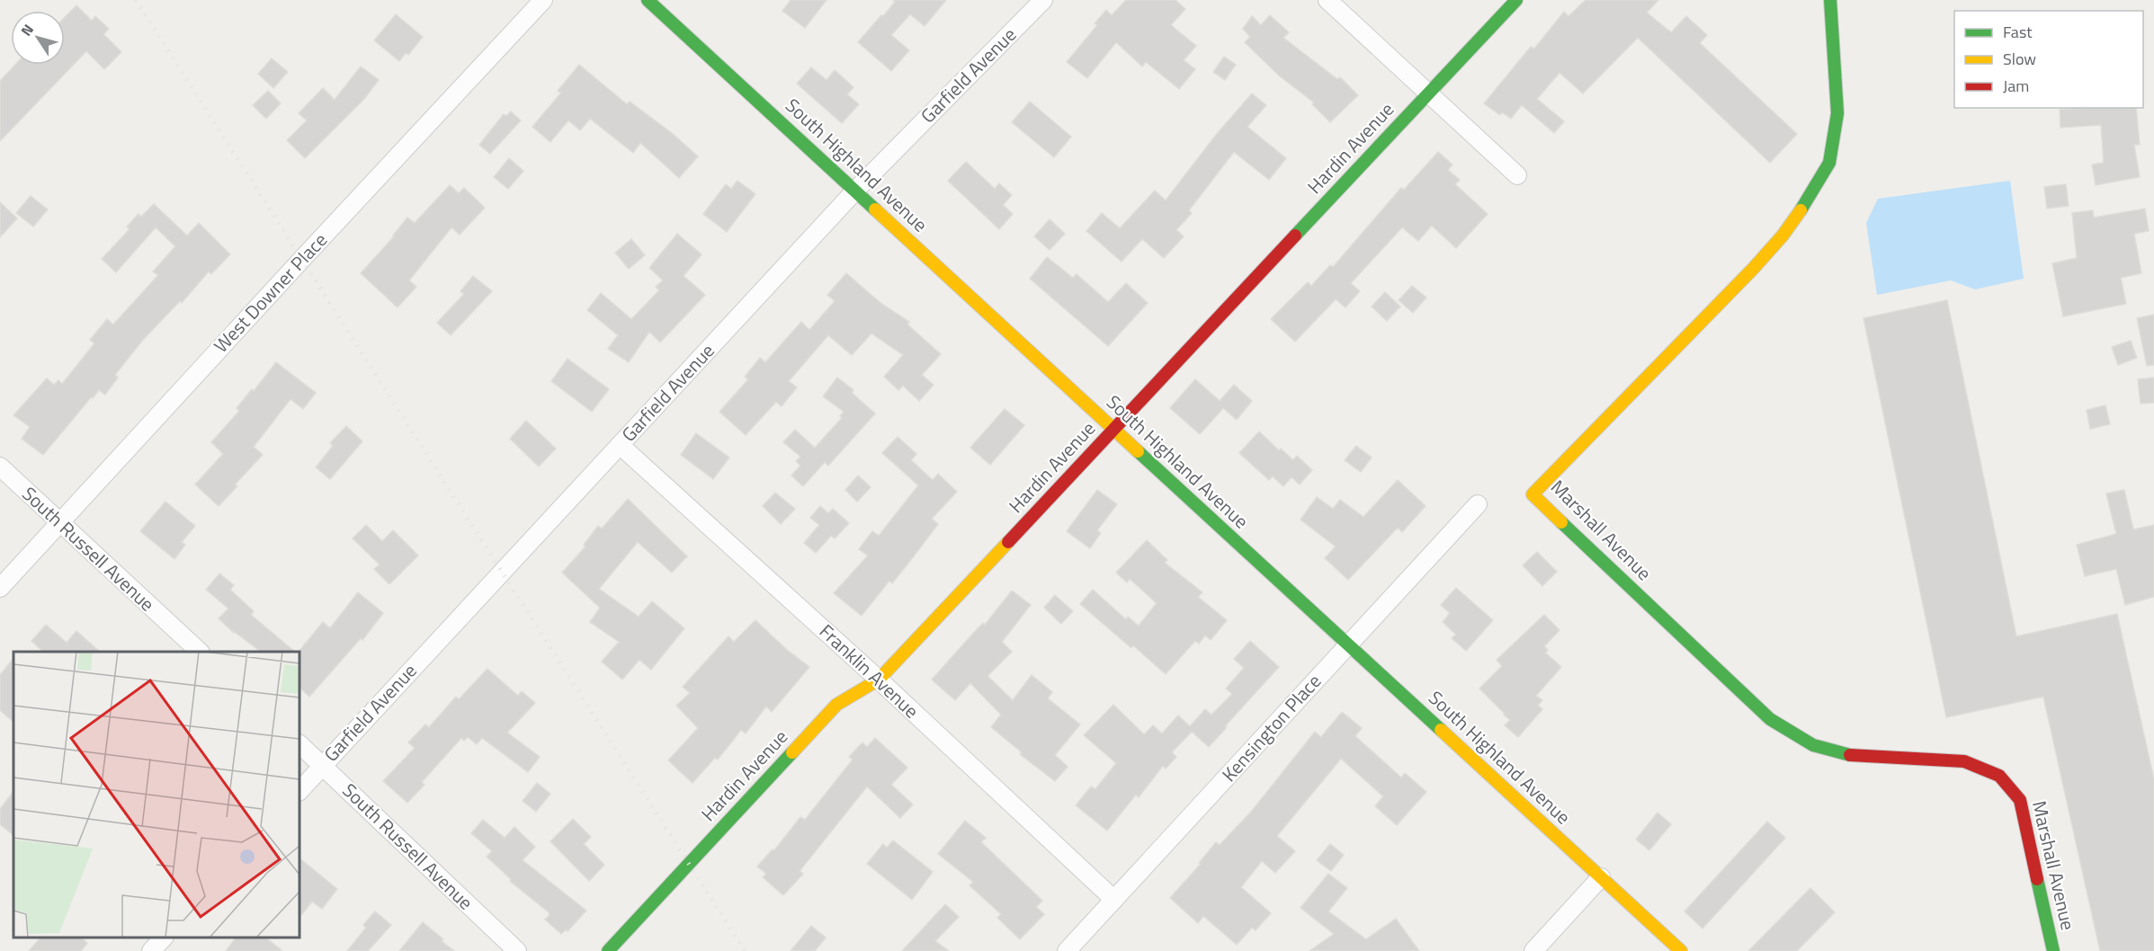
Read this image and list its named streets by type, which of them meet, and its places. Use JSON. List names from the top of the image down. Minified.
{"streets":{"street":["Garfield Avenue","Hardin Avenue","South Highland Avenue","West Downer Place","Marshall Avenue","South Russell Avenue","Franklin Avenue","Kensington Place"]},"crossings":[["Garfield Avenue","South Highland Avenue"],["Garfield Avenue","South Russell Avenue"],["Garfield Avenue","Franklin Avenue"],["Hardin Avenue","South Highland Avenue"],["Hardin Avenue","Franklin Avenue"],["South Highland Avenue","Kensington Place"],["West Downer Place","South Russell Avenue"],["Franklin Avenue","Kensington Place"]],"legend":["Fast","Slow","Jam"],"north":"top left"}
